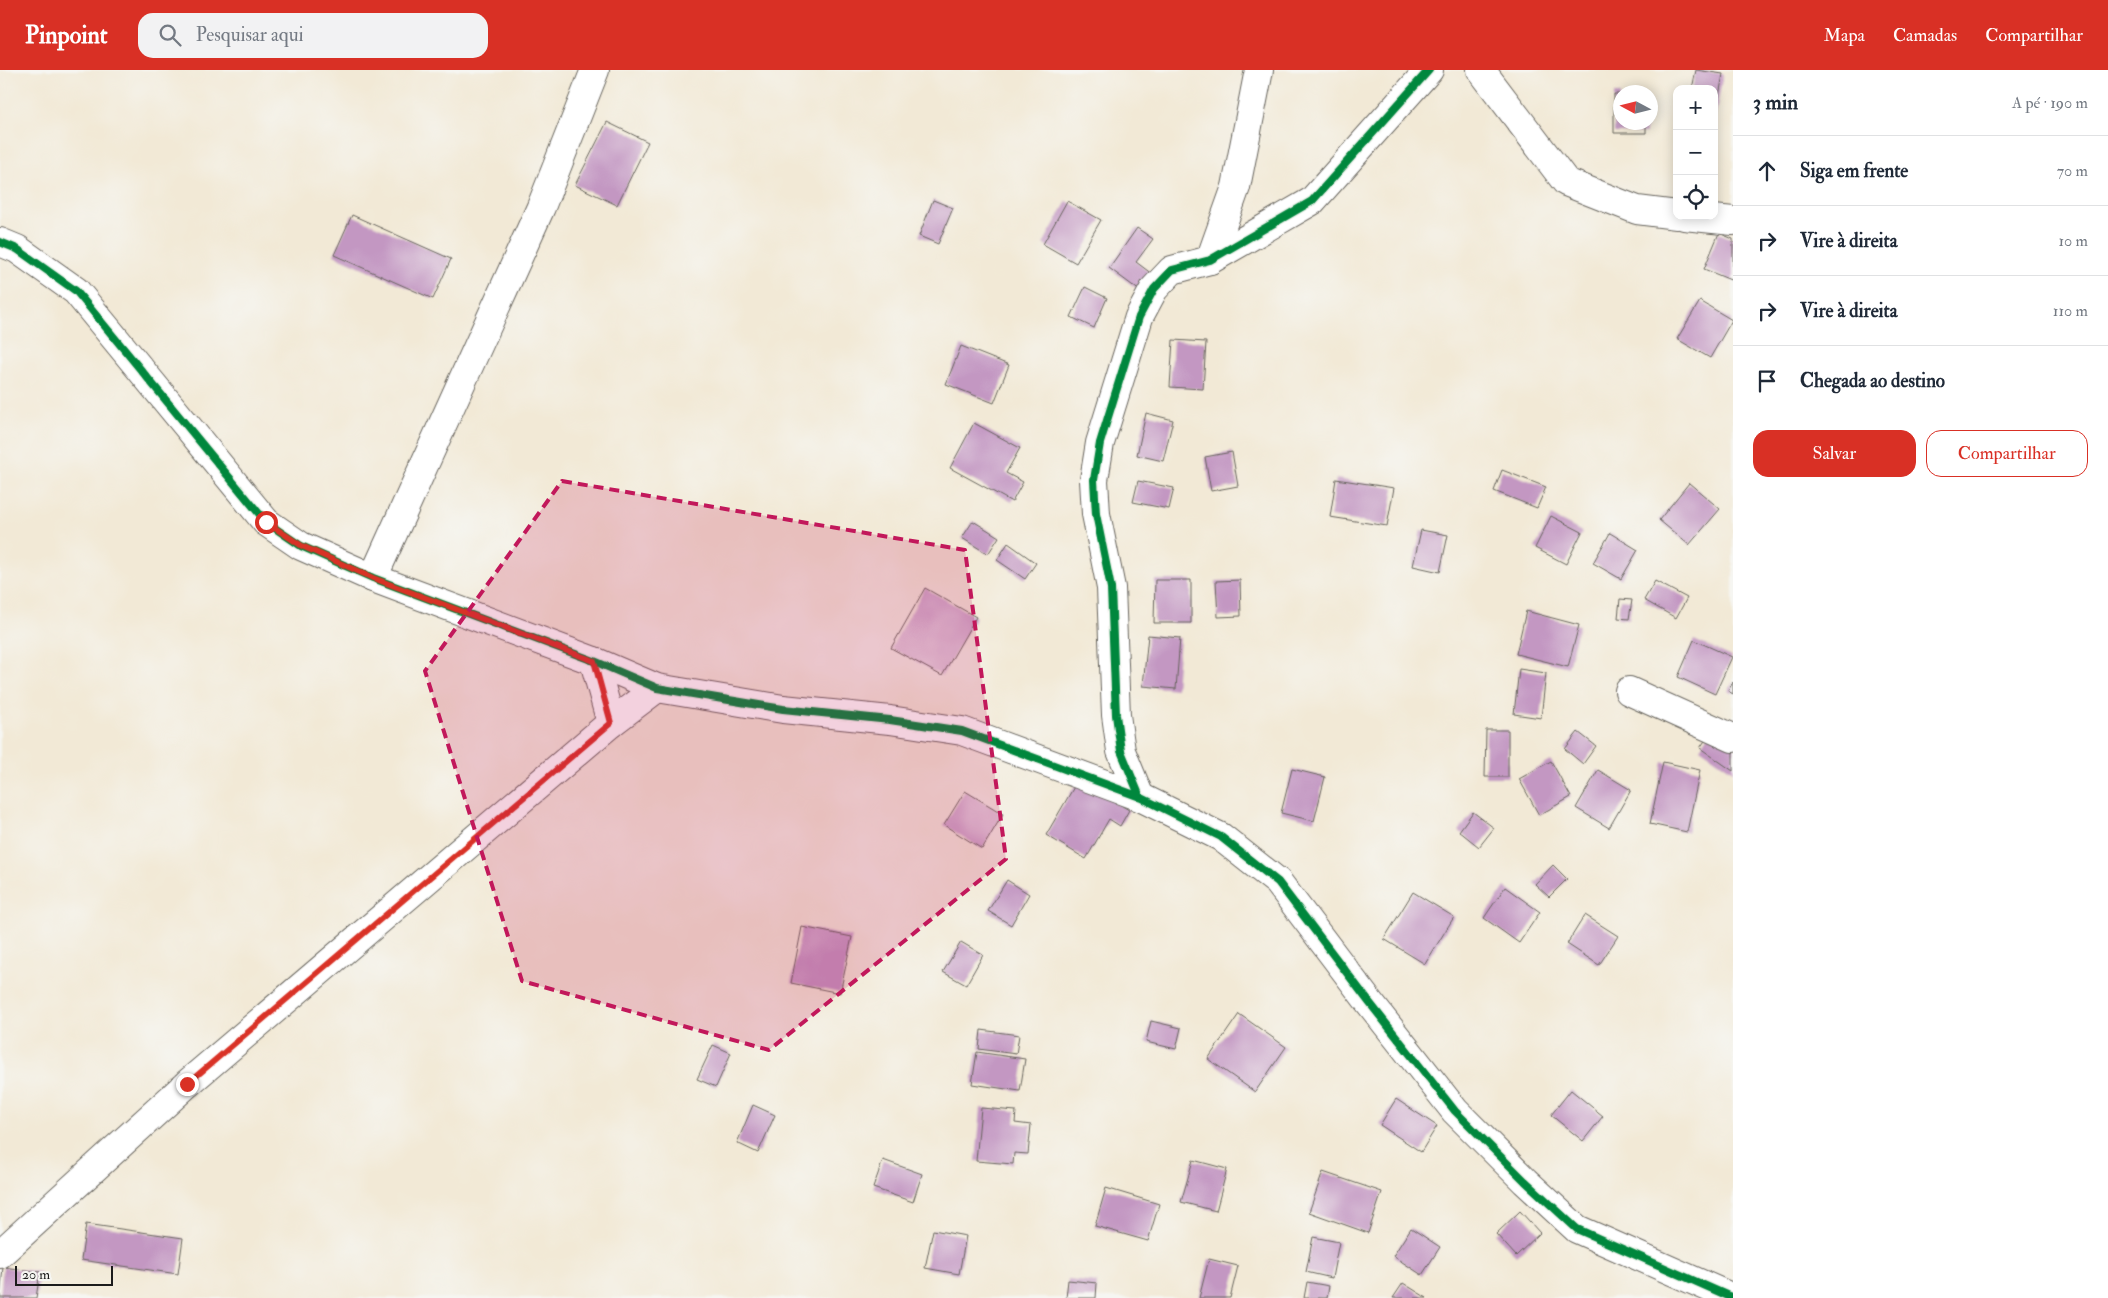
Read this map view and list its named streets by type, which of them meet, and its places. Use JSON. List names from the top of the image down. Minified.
{"scale_bar":"20 m","north":"left","page":{"header":"Pinpoint","search":"Pesquisar aqui","nav":["Mapa","Camadas","Compartilhar"],"heading":["3 min","A pé · 190 m"],"map_buttons":["+","−"],"list":[["Siga em frente","70 m"],["Vire à direita","10 m"],["Vire à direita","110 m"],"Chegada ao destino"],"buttons":["Salvar","Compartilhar"],"scale":"20 m"}}
